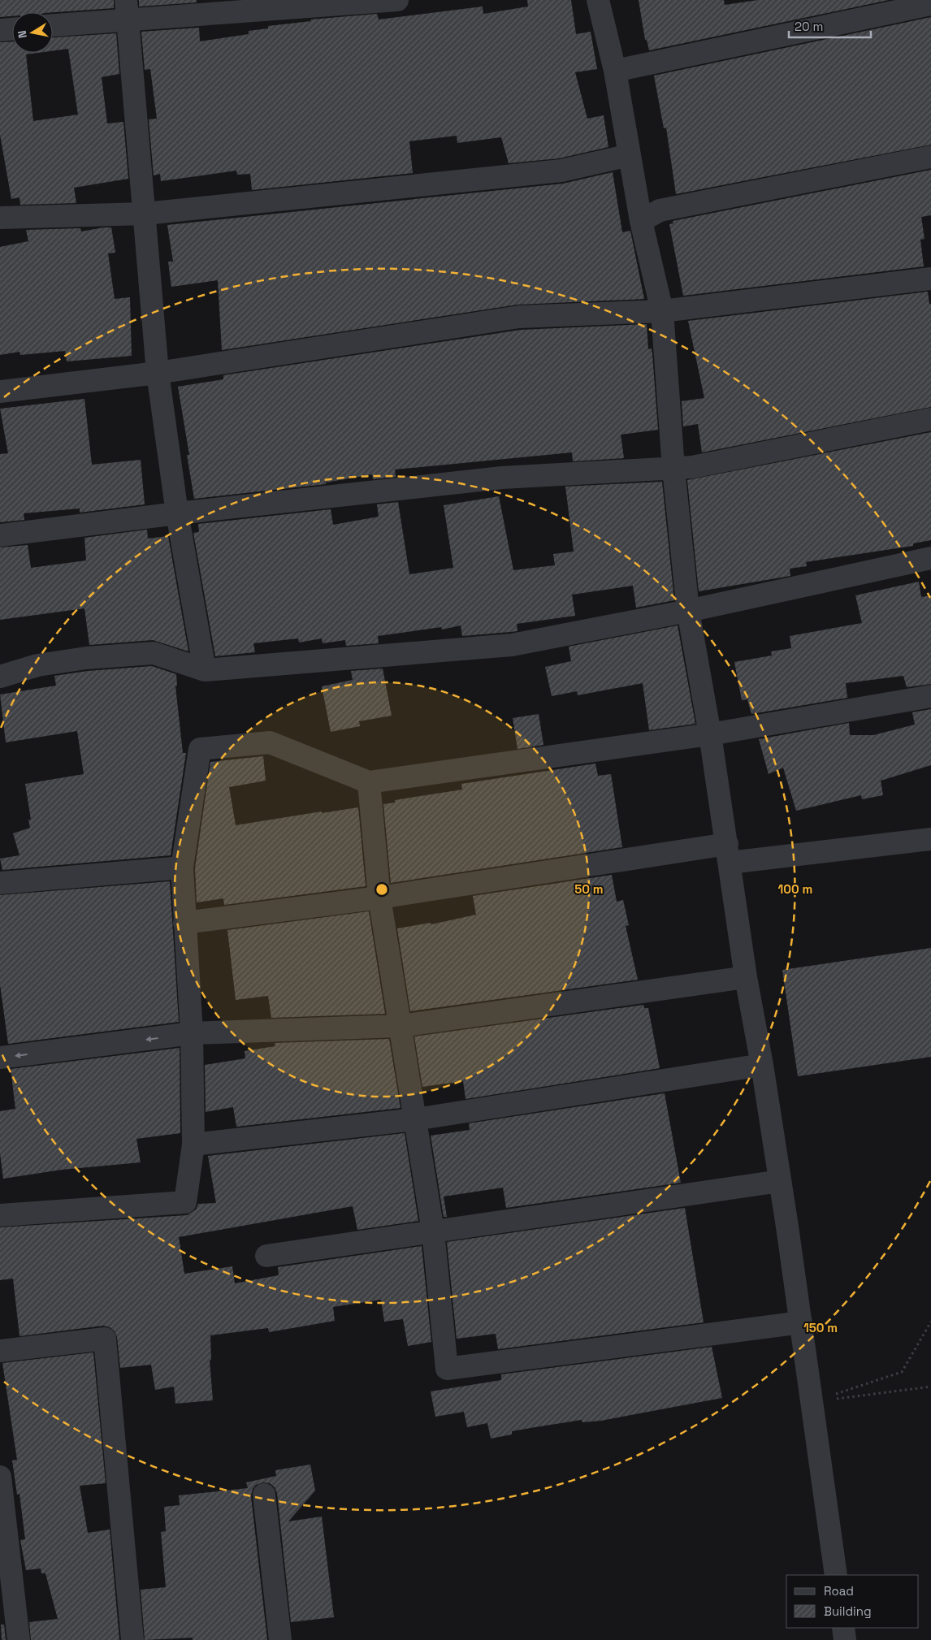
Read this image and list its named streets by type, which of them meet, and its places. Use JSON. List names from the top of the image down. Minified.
{"legend":["Road","Building"],"scale_bar":"20 m","north":"left","rings":["50 m","100 m","150 m"]}
